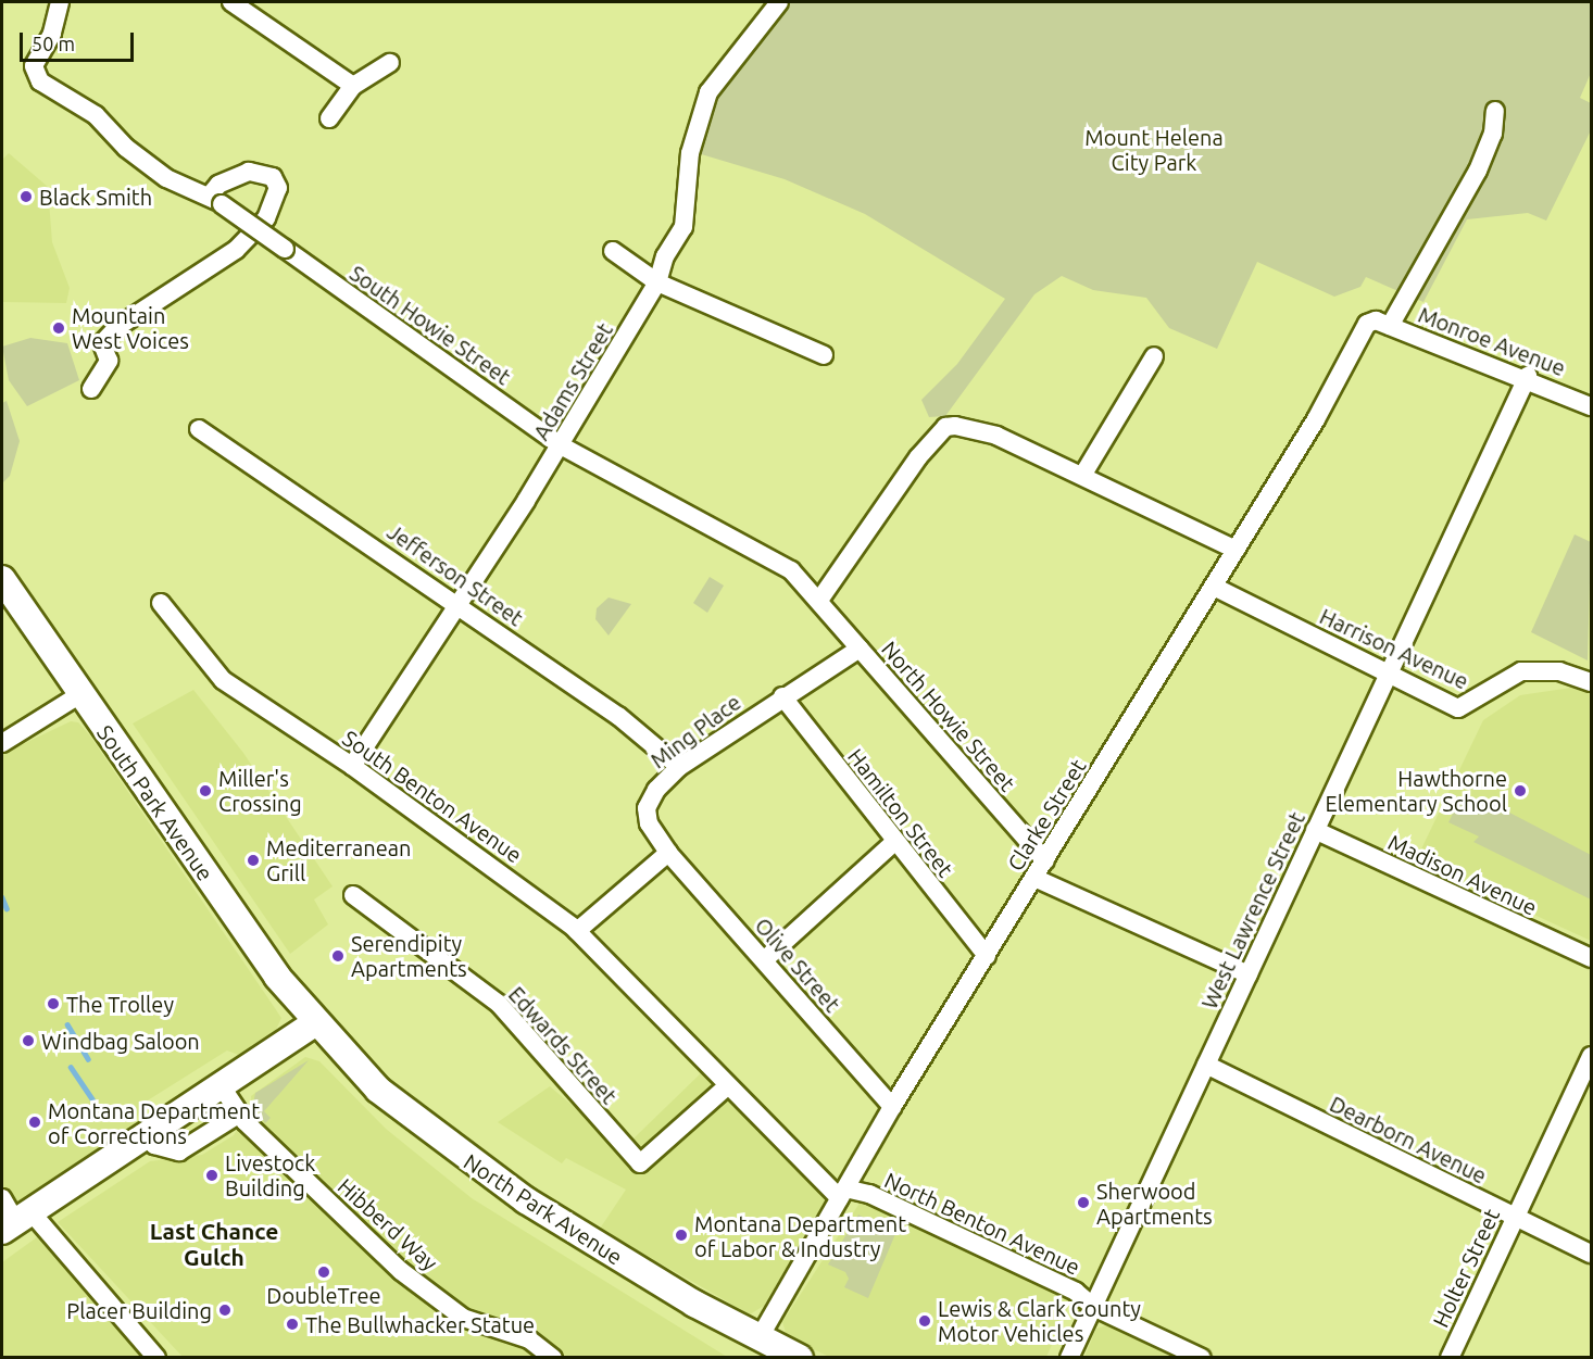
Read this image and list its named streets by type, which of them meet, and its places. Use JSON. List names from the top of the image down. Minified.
{"streets":{"street":["South Howie Street","Monroe Avenue","Adams Street","Jefferson Street","Harrison Avenue","North Howie Street","Ming Place","South Benton Avenue","South Park Avenue","Hamilton Street","Clarke Street","Madison Avenue","West Lawrence Street","Olive Street","Edwards Street","Dearborn Avenue","North Park Avenue","North Benton Avenue","Hibberd Way","Holter Street"]},"crossings":[["South Howie Street","Adams Street"],["South Howie Street","North Howie Street"],["Monroe Avenue","Clarke Street"],["Monroe Avenue","West Lawrence Street"],["Adams Street","Jefferson Street"],["Adams Street","South Benton Avenue"],["Jefferson Street","Ming Place"],["Harrison Avenue","Clarke Street"],["Harrison Avenue","West Lawrence Street"],["North Howie Street","Ming Place"],["North Howie Street","Clarke Street"],["Ming Place","Hamilton Street"],["Ming Place","Olive Street"],["South Benton Avenue","North Benton Avenue"],["South Park Avenue","North Park Avenue"],["Hamilton Street","Clarke Street"],["Clarke Street","Olive Street"],["Clarke Street","North Park Avenue"],["Clarke Street","North Benton Avenue"],["Madison Avenue","West Lawrence Street"],["West Lawrence Street","Dearborn Avenue"],["West Lawrence Street","North Benton Avenue"],["Edwards Street","North Benton Avenue"],["Dearborn Avenue","Holter Street"]],"districts":["Last Chance Gulch"],"parks":["Mount Helena City Park"],"places":["Black Smith","Mountain West Voices","Miller's Crossing","Hawthorne Elementary School","Mediterranean Grill","Serendipity Apartments","The Trolley","Windbag Saloon","Montana Department of Corrections","Livestock Building","Sherwood Apartments","Montana Department of Labor & Industry","DoubleTree","Placer Building","Lewis & Clark County Motor Vehicles","The Bullwhacker Statue"],"scale_bar":"50 m"}
